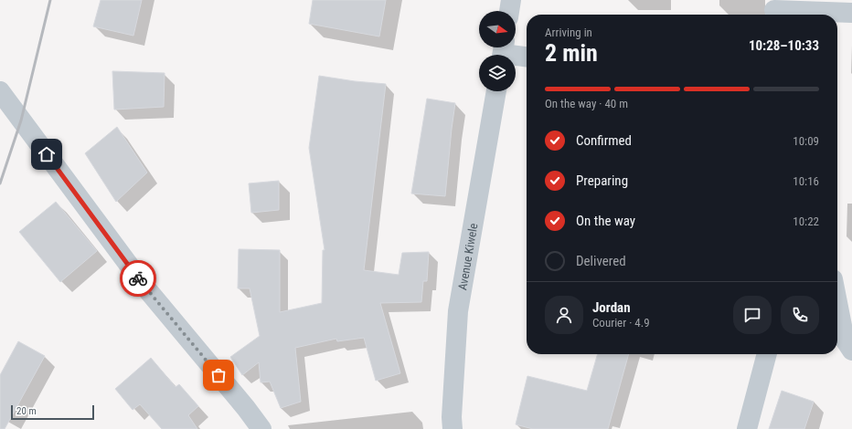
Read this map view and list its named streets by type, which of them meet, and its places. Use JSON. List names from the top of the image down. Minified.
{"streets":{"street":["Avenue Kiwele"]},"scale_bar":"20 m","north":"right","page":{"heading":["2 min","Arriving in","10:28–10:33"],"panel":["Jordan","Courier · 4.9"],"bar":"On the way · 40 m","list":[["Confirmed","10:09"],["Preparing","10:16"],["On the way","10:22"],"Delivered"],"scale":"20 m"}}
